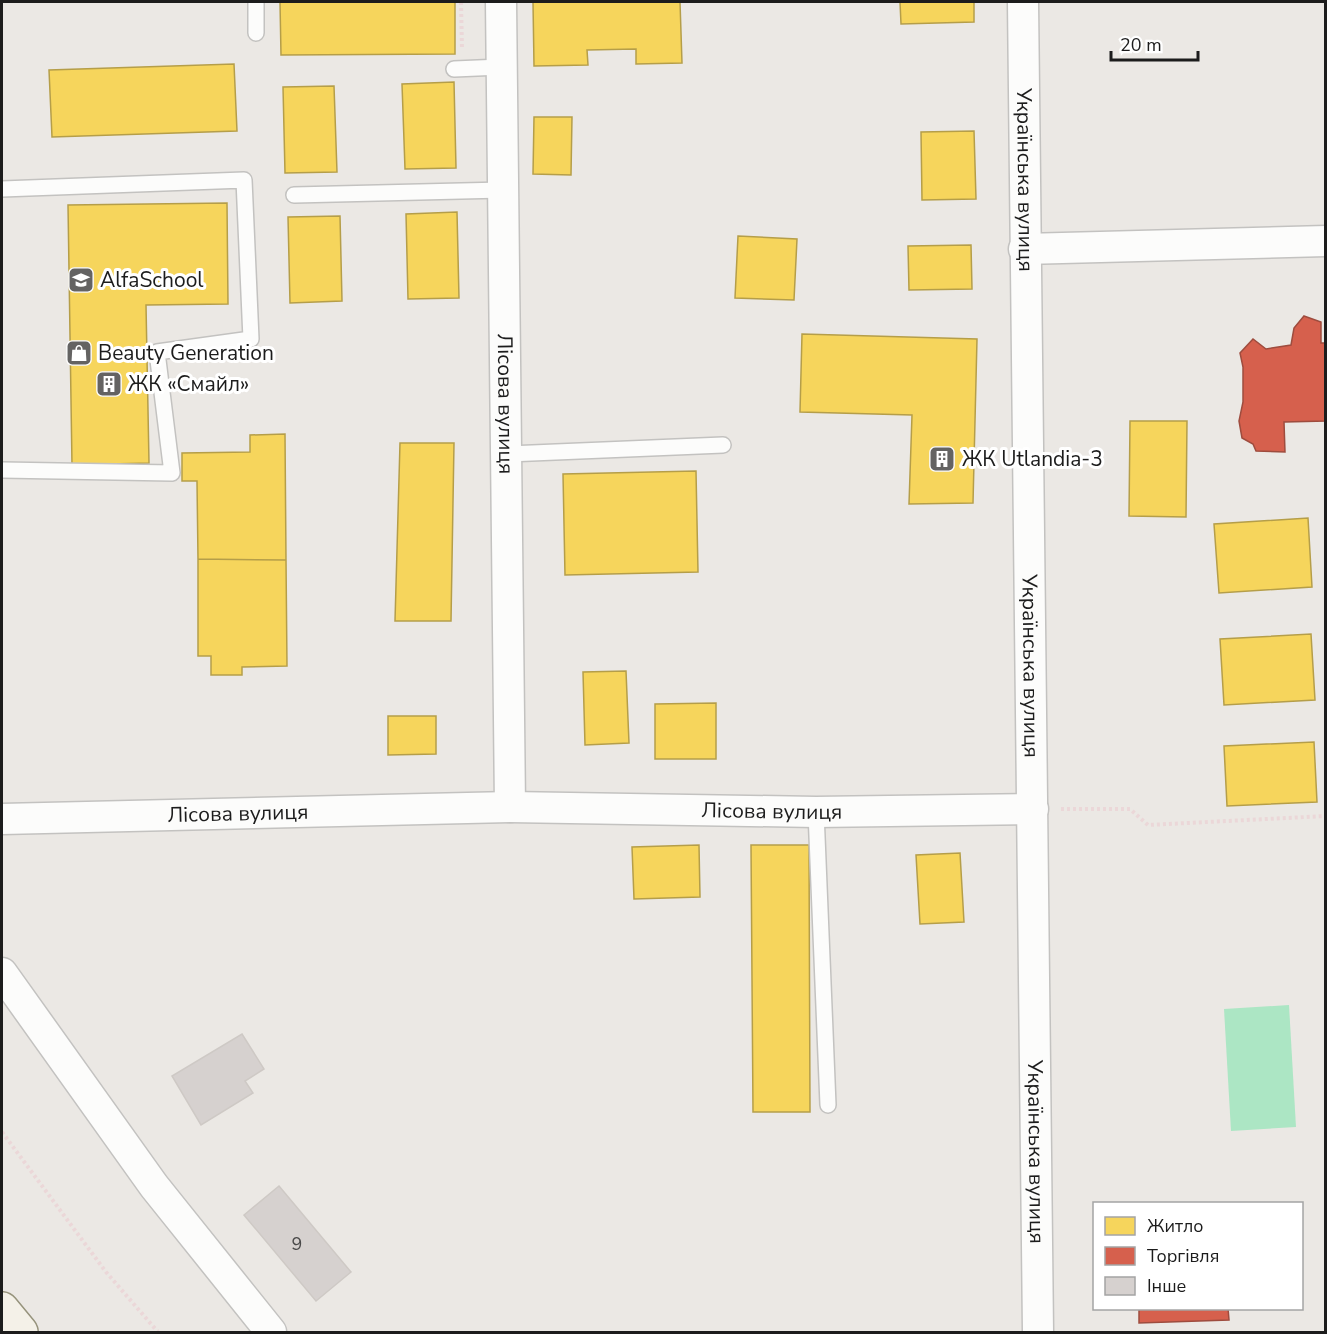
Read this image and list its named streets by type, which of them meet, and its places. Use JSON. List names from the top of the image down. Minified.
{"streets":{"street":["Українська вулиця","Лісова вулиця"]},"crossings":[["Українська вулиця","Лісова вулиця"]],"places":{"school or university":["AlfaSchool"],"shop":["Beauty Generation"],"building":["ЖК «Смайл»","ЖК Utlandia-3"]},"house_numbers":["9"],"legend":["Житло","Торгівля","Інше"],"scale_bar":"20 m"}
